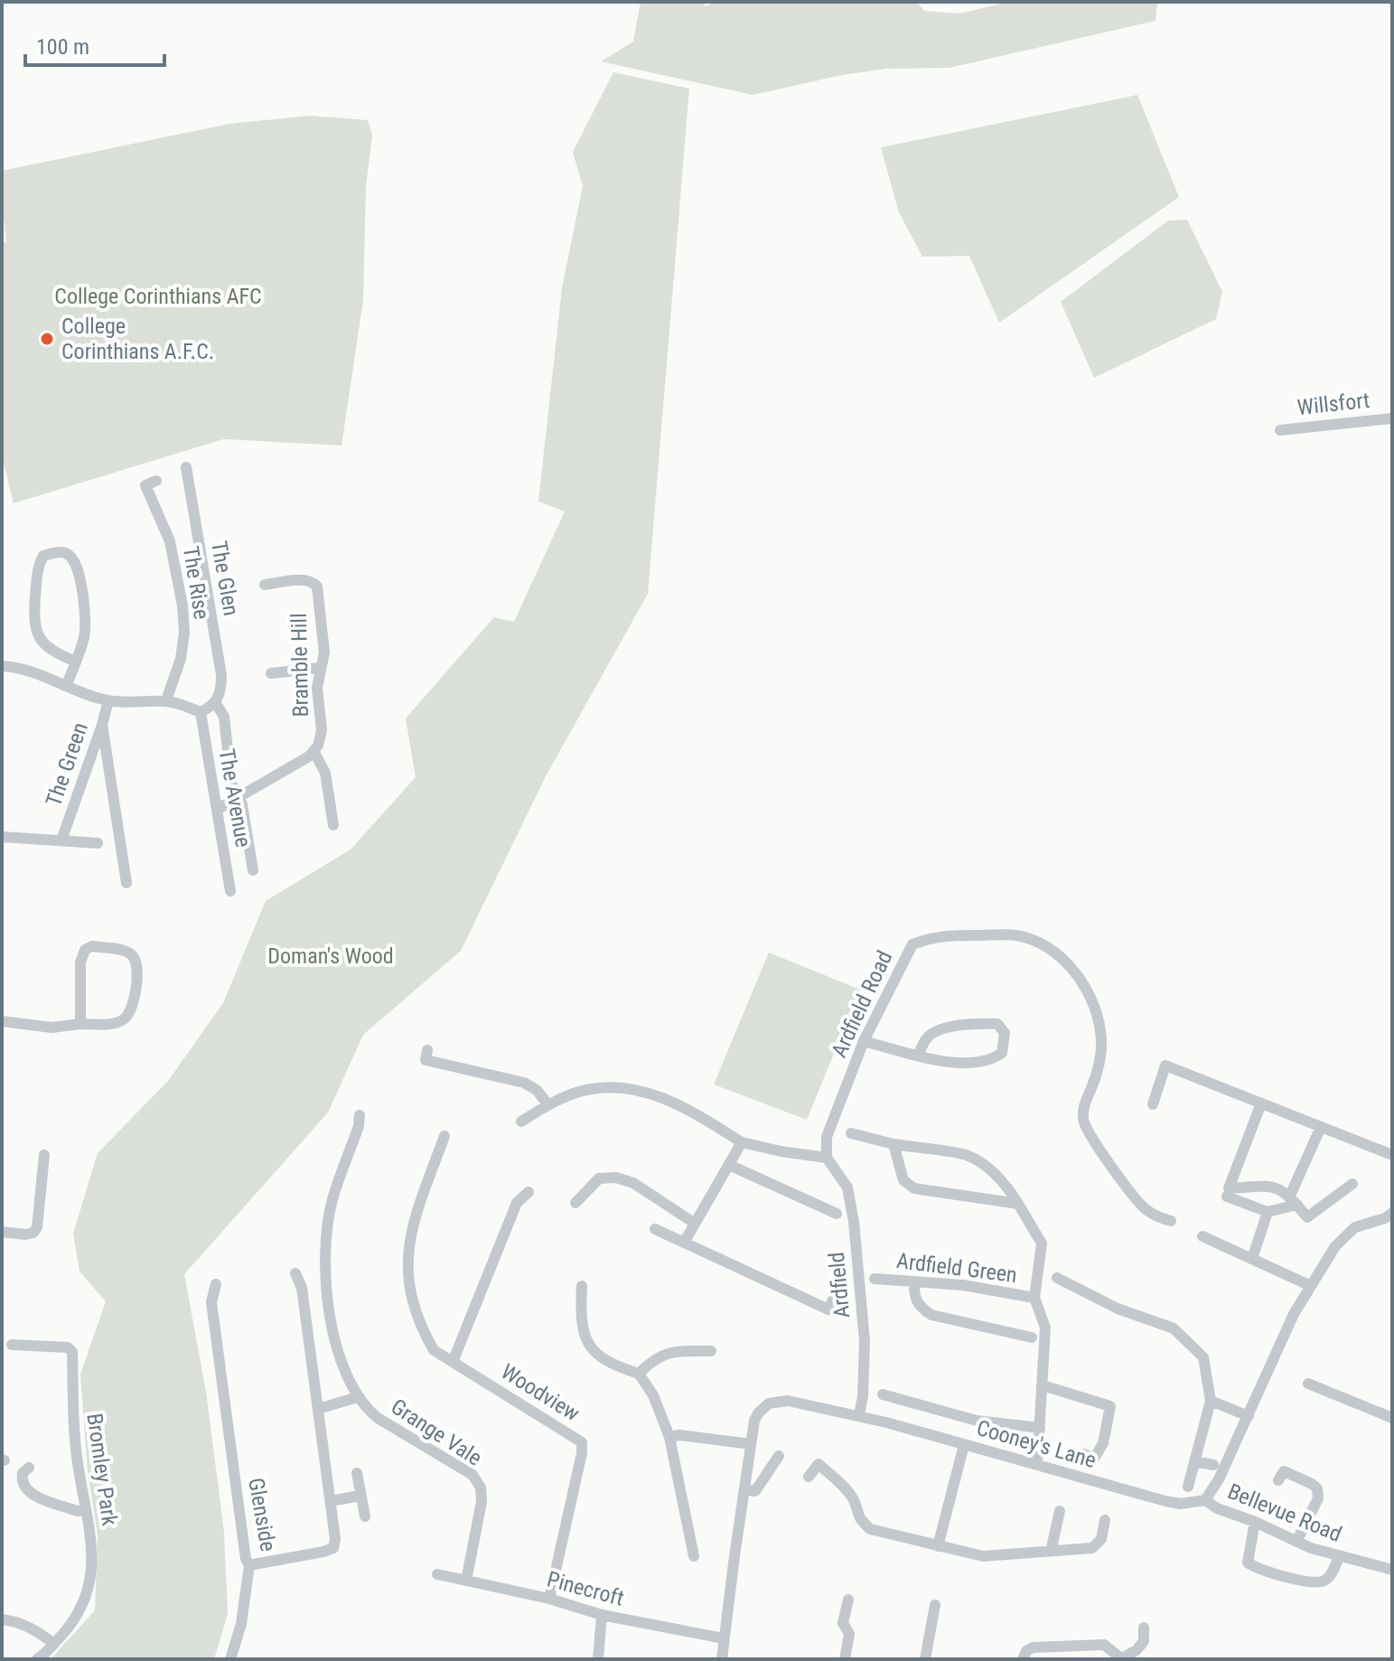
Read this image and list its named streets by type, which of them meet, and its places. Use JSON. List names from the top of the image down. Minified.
{"streets":{"street":["Willsfort","The Glen","The Rise","Bramble Hill","The Green","The Avenue","Ardfield Road","Ardfield Green","Ardfield","Woodview","Grange Vale","Cooney's Lane","Bromley Park","Bellevue Road","Glenside","Pinecroft"]},"crossings":[["Ardfield Road","Ardfield"],["Ardfield","Cooney's Lane"],["Woodview","Pinecroft"],["Grange Vale","Pinecroft"],["Cooney's Lane","Bellevue Road"],["Cooney's Lane","Pinecroft"]],"parks":["College Corinthians AFC","Doman's Wood"],"places":["College Corinthians A.F.C."],"scale_bar":"100 m"}
